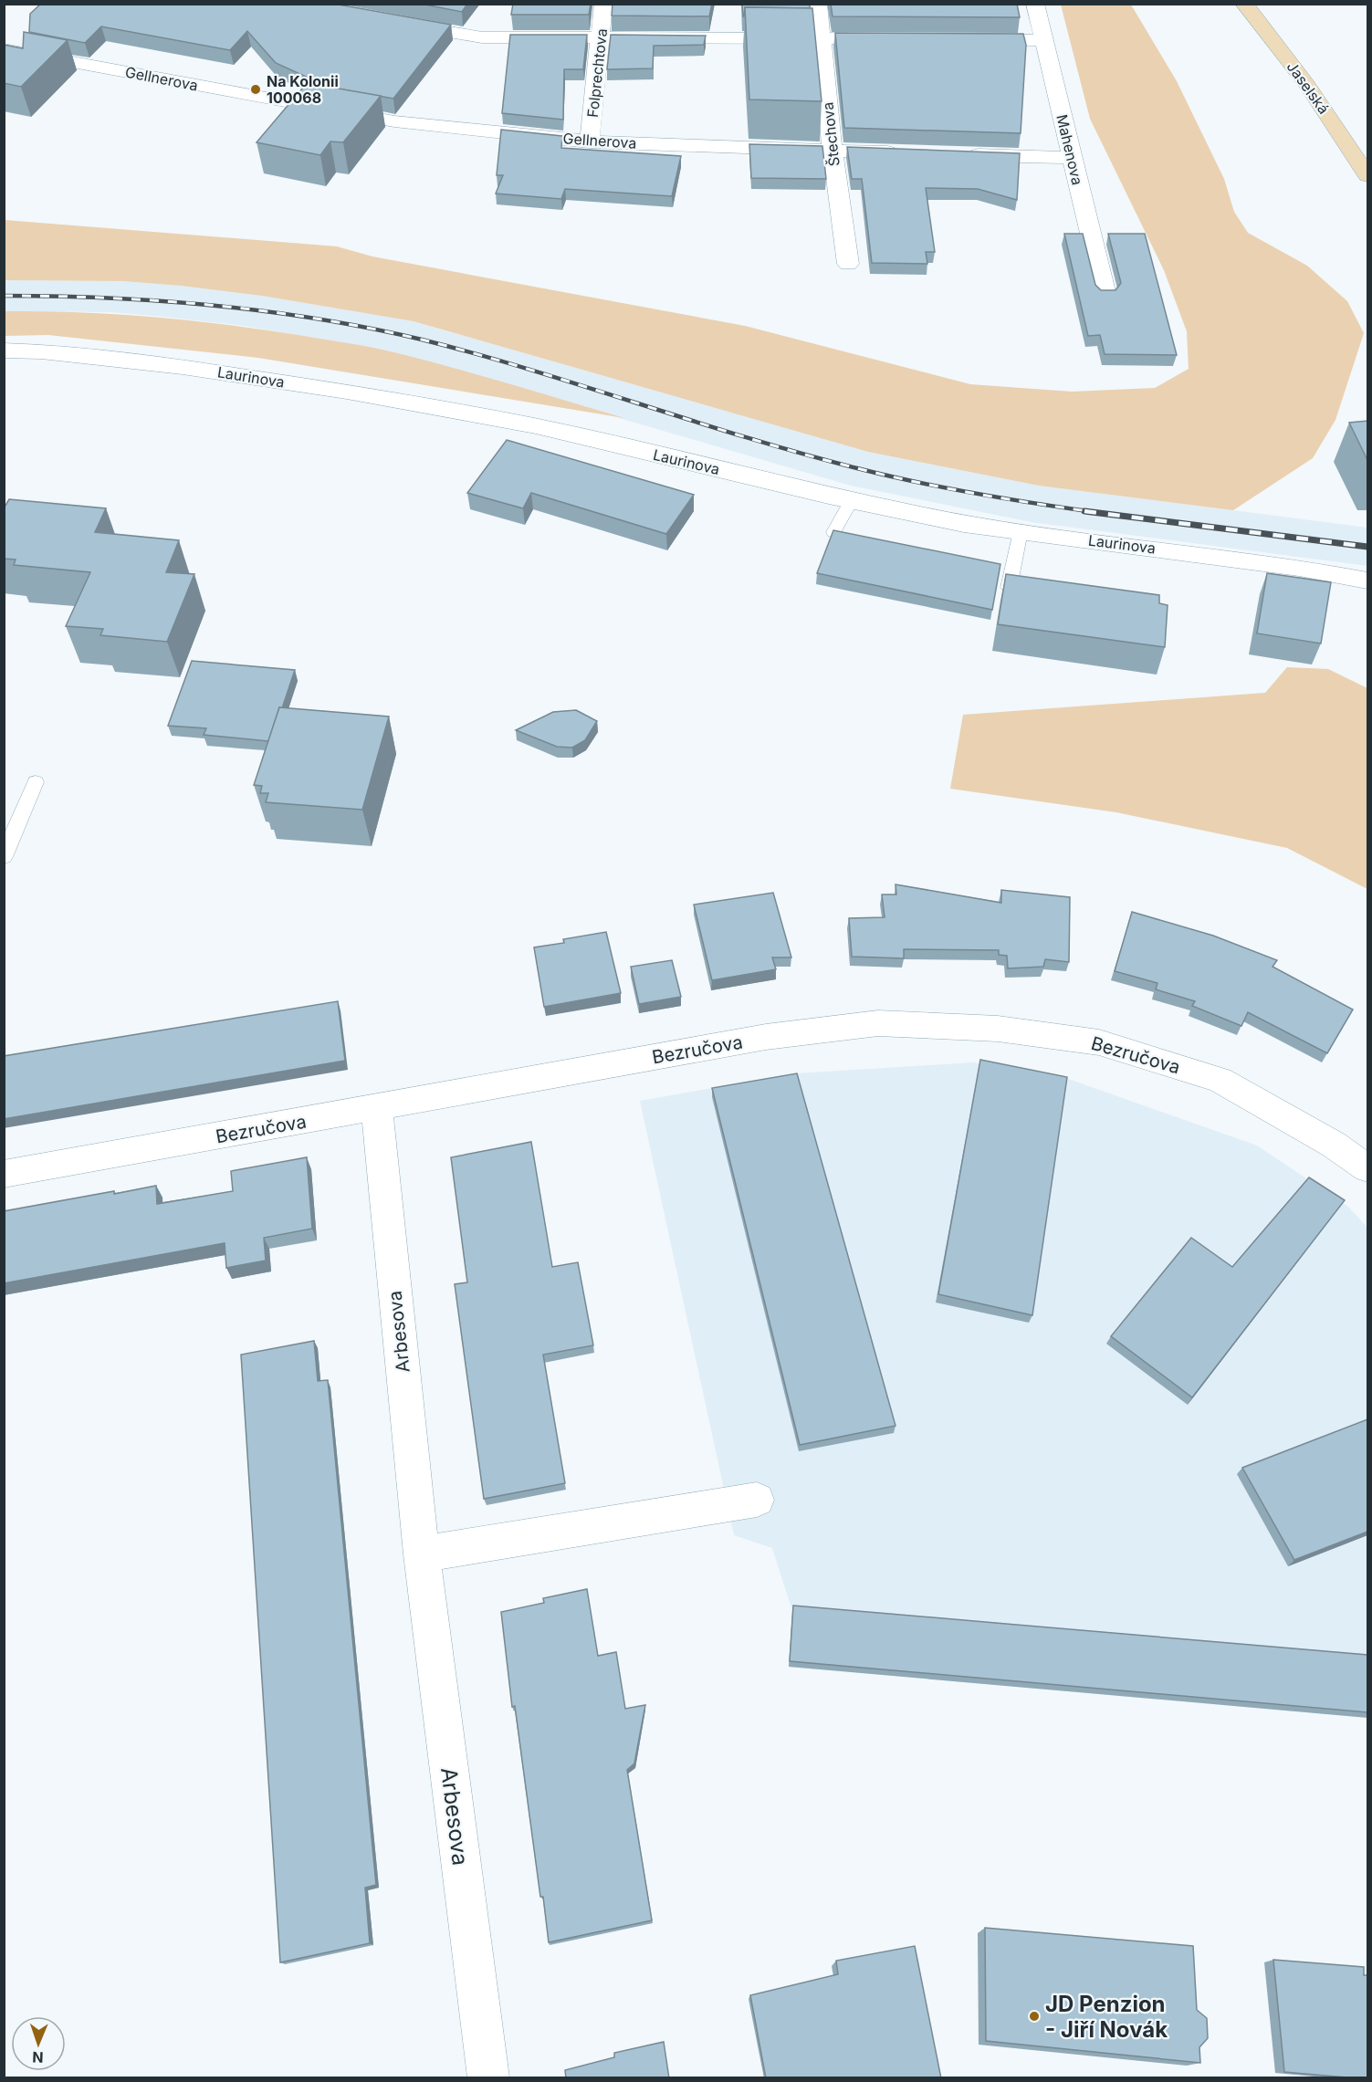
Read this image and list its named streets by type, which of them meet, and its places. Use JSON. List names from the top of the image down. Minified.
{"streets":{"street":["Folprechtova","Gellnerova","Jaselská","Štechova","Mahenova","Laurinova","Bezručova","Arbesova"]},"crossings":[["Folprechtova","Gellnerova"],["Gellnerova","Štechova"],["Bezručova","Arbesova"]],"places":["Na Kolonii 100068","JD Penzion - Jiří Novák"],"north":"bottom"}
